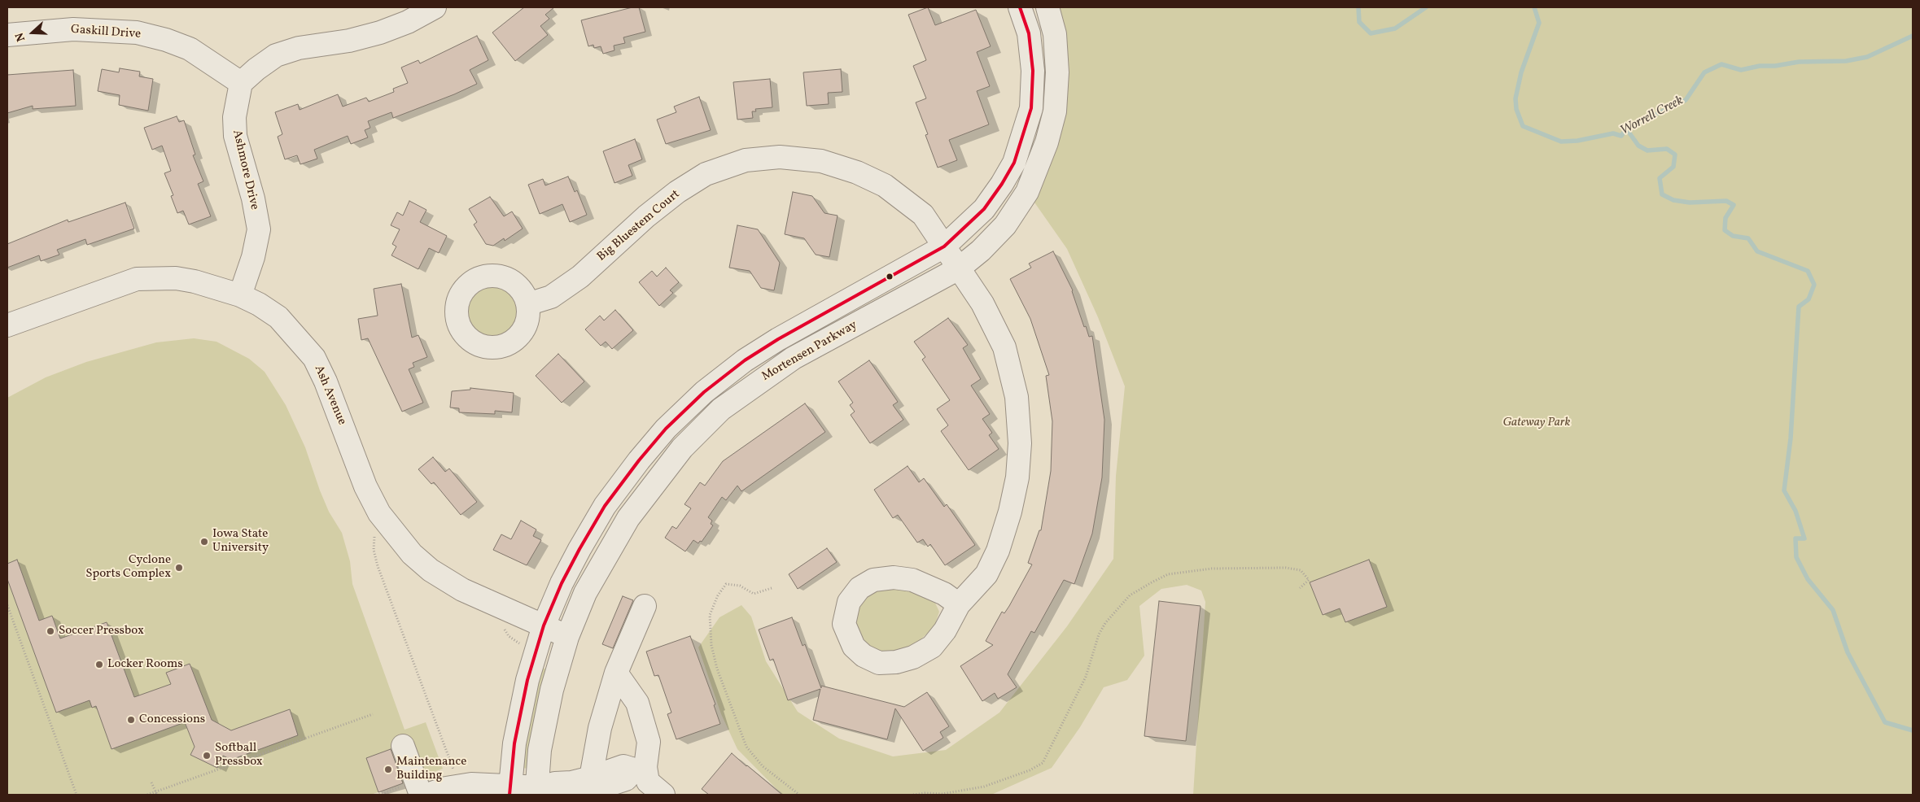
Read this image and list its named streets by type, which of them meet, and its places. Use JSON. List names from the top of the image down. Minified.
{"streets":{"street":["Gaskill Drive","Ashmore Drive","Big Bluestem Court","Mortensen Parkway","Ash Avenue"]},"crossings":[["Gaskill Drive","Ashmore Drive"],["Ashmore Drive","Ash Avenue"],["Big Bluestem Court","Mortensen Parkway"],["Mortensen Parkway","Ash Avenue"]],"water":["Worrell Creek"],"parks":["Gateway Park"],"places":["Iowa State University","Cyclone Sports Complex","Soccer Pressbox","Locker Rooms","Concessions","Softball Pressbox","Maintenance Building"],"north":"left"}
